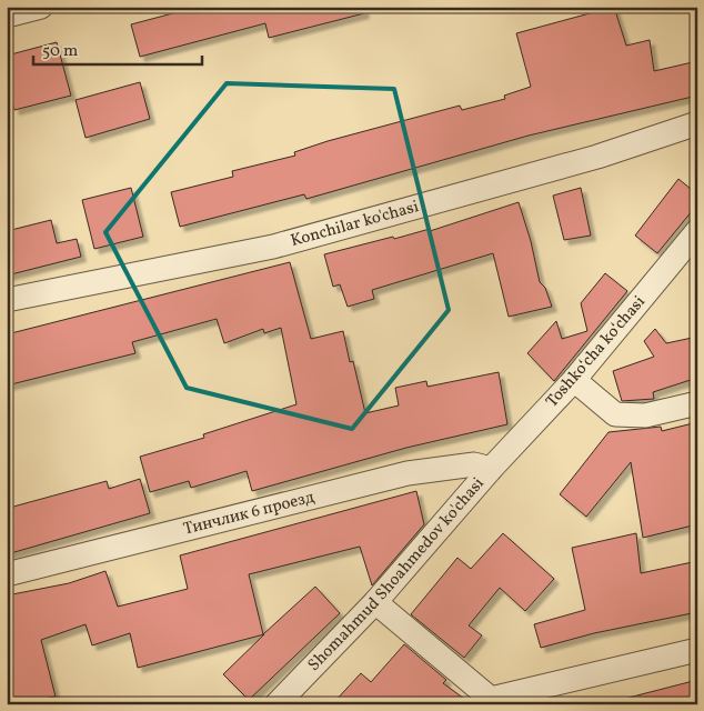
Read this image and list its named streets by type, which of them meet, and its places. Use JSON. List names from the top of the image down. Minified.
{"streets":{"street":["Konchilar ko'chasi","Toshkoʻcha koʻchasi","Тинчлик 6 проезд","Shomahmud Shoahmedov ko'chasi"]},"crossings":[["Toshkoʻcha koʻchasi","Тинчлик 6 проезд"],["Toshkoʻcha koʻchasi","Shomahmud Shoahmedov ko'chasi"],["Тинчлик 6 проезд","Shomahmud Shoahmedov ko'chasi"]],"scale_bar":"50 m"}
